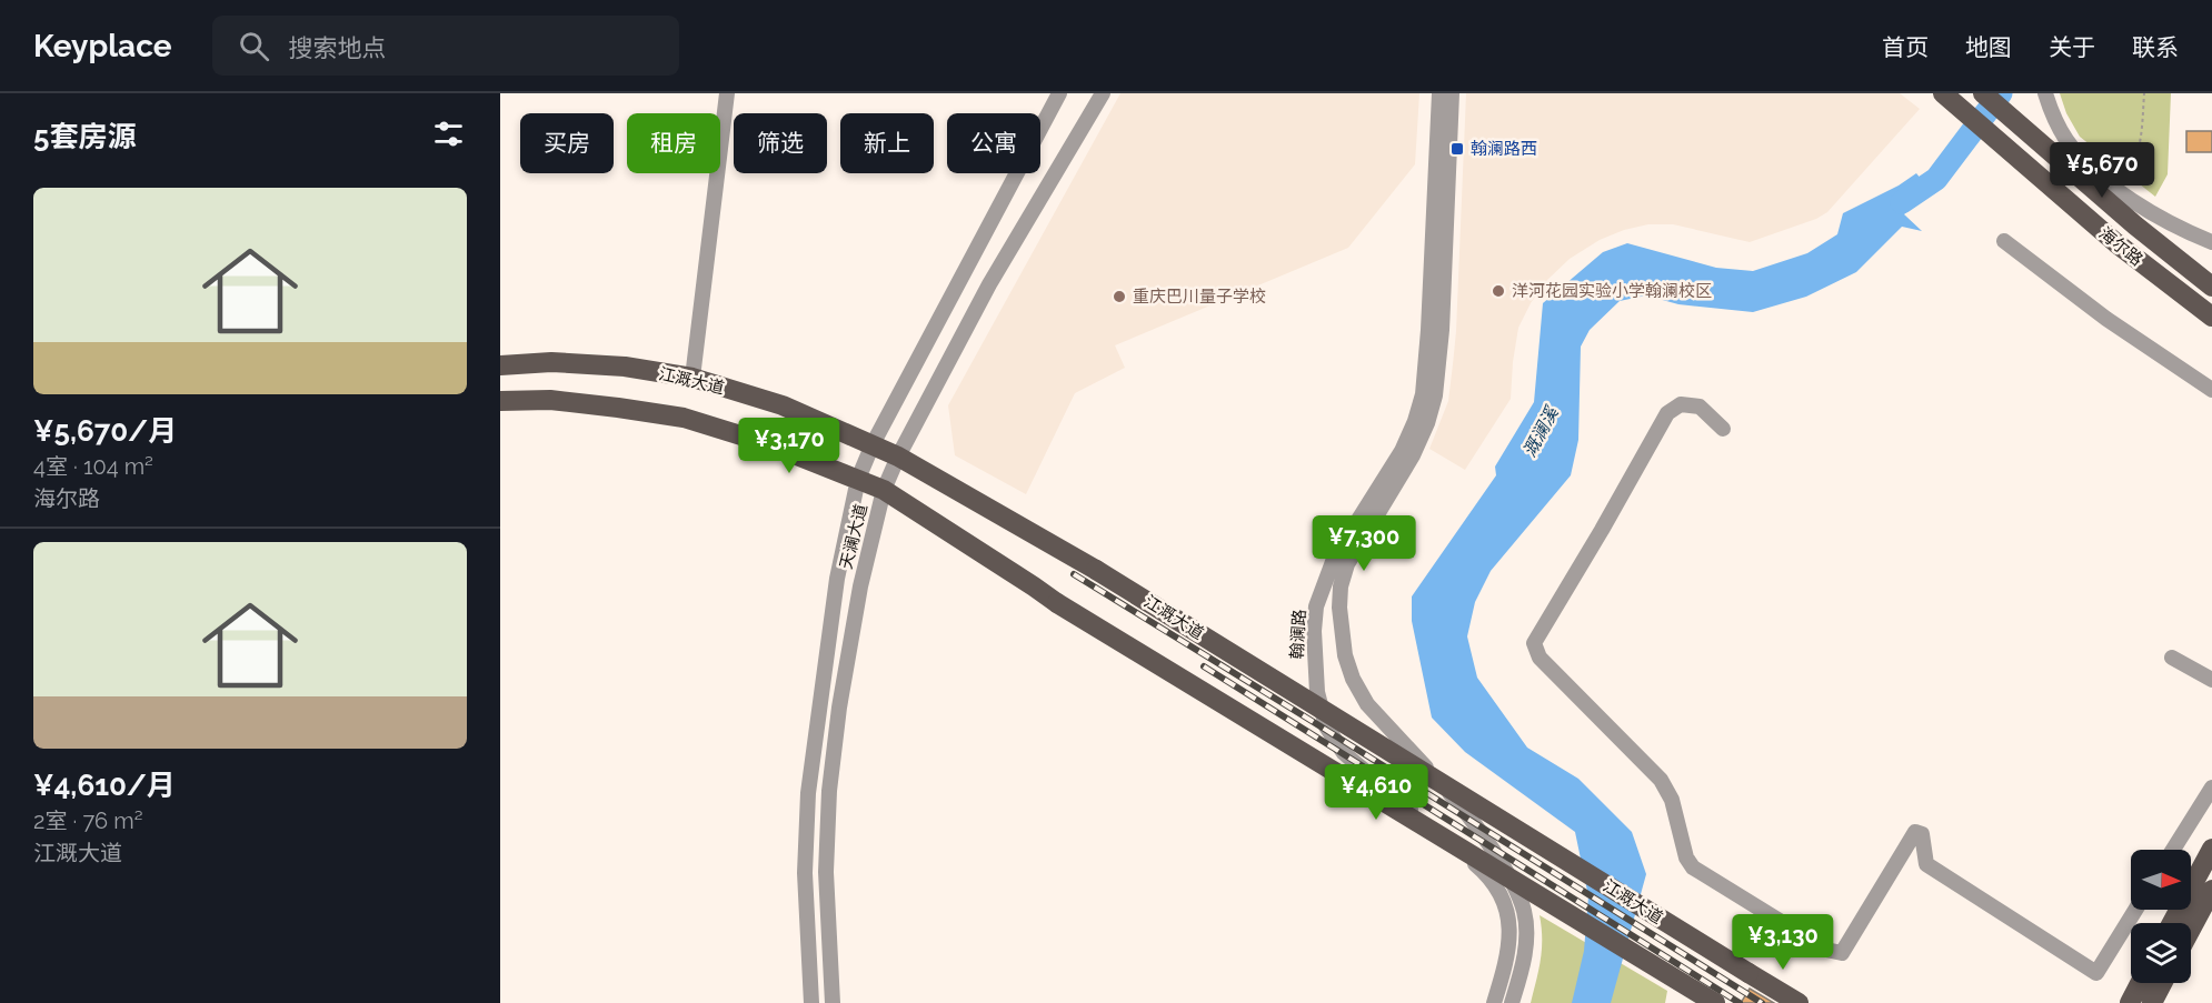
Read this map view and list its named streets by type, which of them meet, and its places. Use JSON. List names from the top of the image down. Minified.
{"streets":{"main road":["海尔路","江溉大道"],"street":["天澜大道","翰澜路"]},"crossings":[["江溉大道","天澜大道"]],"water":["溉澜溪"],"places":{"transit":["翰澜路西"],"other":["洋河花园实验小学翰澜校区","重庆巴川量子学校"]},"north":"right","page":{"header":"Keyplace","search":"搜索地点","nav":["首页","地图","关于","联系"],"heading":"5套房源","chip":["买房","租房","筛选","新上","公寓"],"price":["¥5,670","¥3,170","¥7,300","¥4,610","¥3,130"],"list":[{"name":"¥5,670/月","note":"4室 · 104 m² · 海尔路"},{"name":"¥4,610/月","note":"2室 · 76 m² · 江溉大道"}]}}
